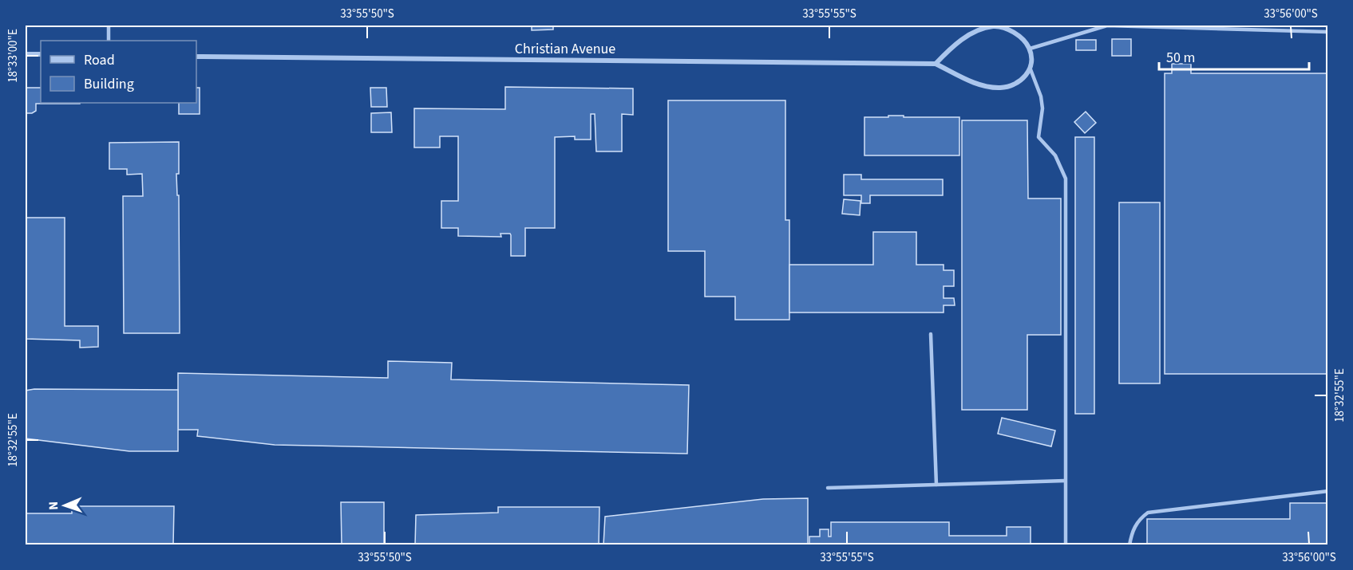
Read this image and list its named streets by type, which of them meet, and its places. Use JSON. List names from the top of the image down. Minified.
{"streets":{"street":["Christian Avenue"]},"legend":["Road","Building"],"scale_bar":"50 m","north":"left","coordinates":["33°55'50\"S","33°55'55\"S","33°56'00\"S","18°33'00\"E","18°32'55\"E"]}
